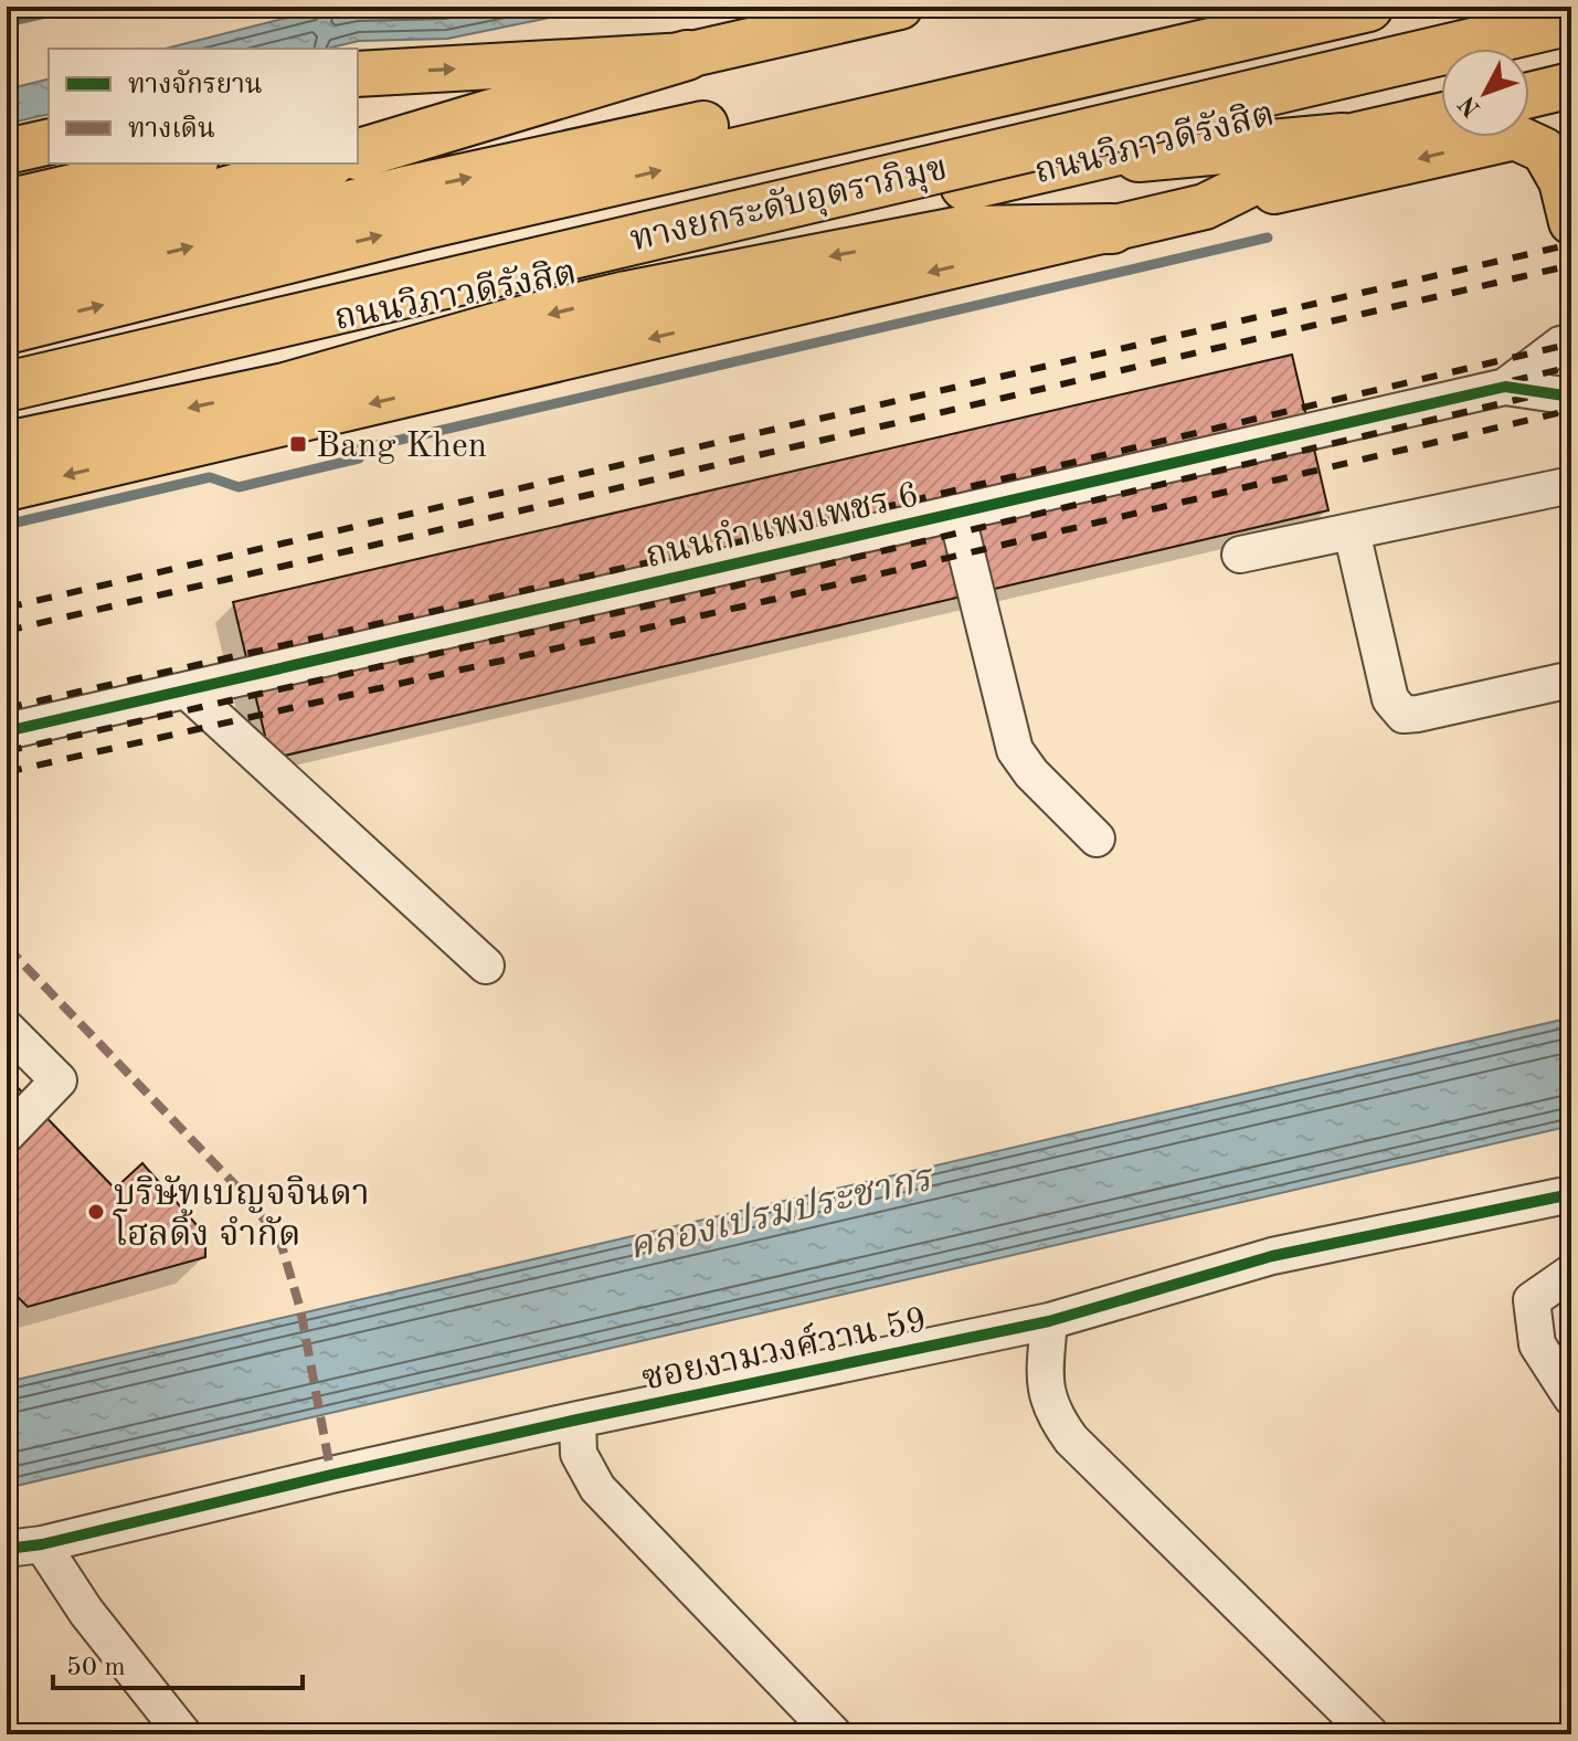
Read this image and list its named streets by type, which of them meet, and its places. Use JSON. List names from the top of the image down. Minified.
{"streets":{"highway":["ถนนวิภาวดีรังสิต","ทางยกระดับอุตราภิมุข"],"street":["ถนนกำแพงเพชร 6","ซอยงามวงศ์วาน 59"]},"crossings":[["ถนนวิภาวดีรังสิต","ทางยกระดับอุตราภิมุข"]],"water":["คลองเปรมประชากร"],"places":{"transit":["Bang Khen"],"other":["บริษัทเบญจจินดา โฮลดิ้ง จำกัด"]},"legend":["ทางจักรยาน","ทางเดิน"],"scale_bar":"50 m","north":"bottom left"}
